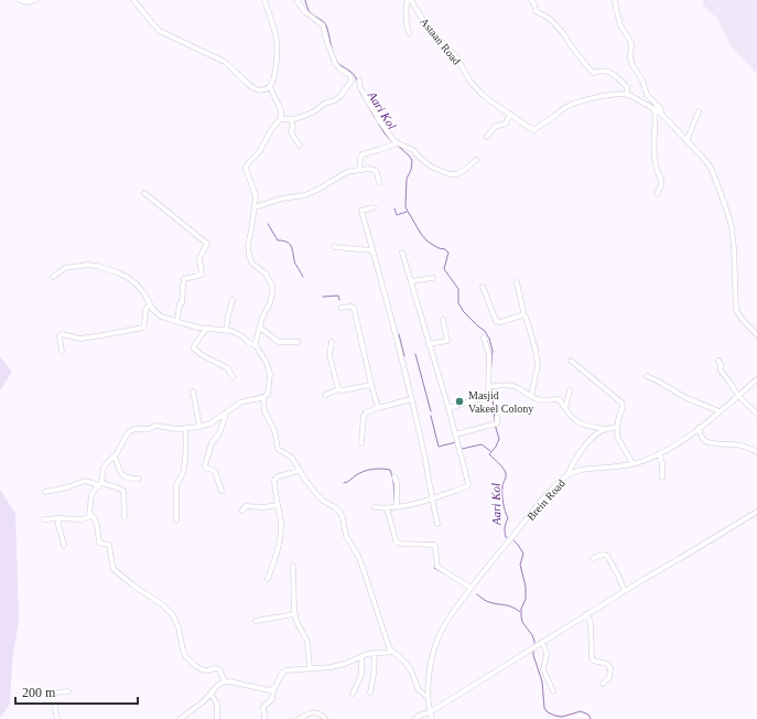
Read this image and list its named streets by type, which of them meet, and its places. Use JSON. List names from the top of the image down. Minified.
{"streets":{"street":["Astaan Road","Brein Road"]},"water":["Aari Kol"],"places":["Masjid Vakeel Colony"],"scale_bar":"200 m"}
